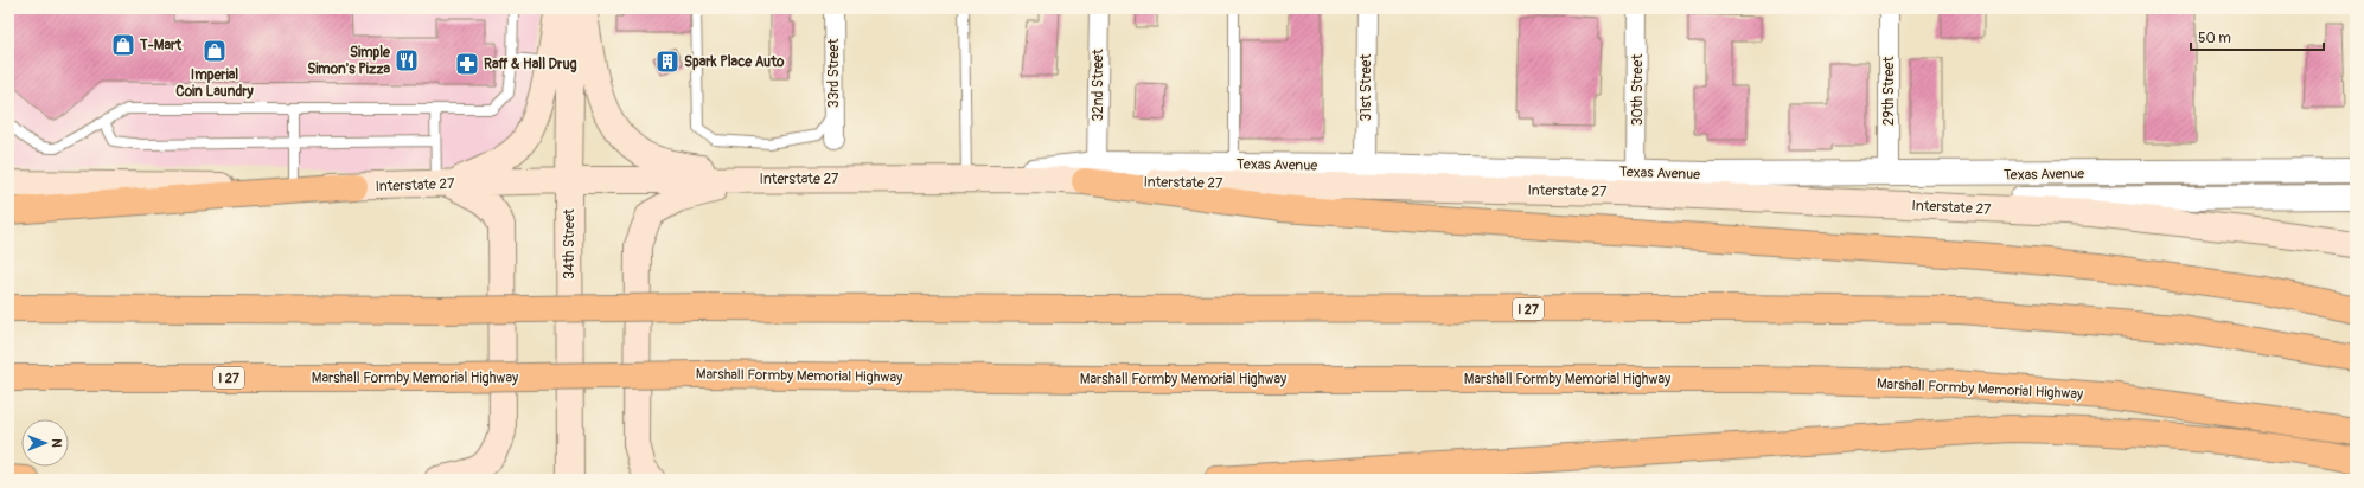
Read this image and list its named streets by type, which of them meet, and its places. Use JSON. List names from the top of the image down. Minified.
{"streets":{"highway":["I 27","Marshall Formby Memorial Highway"],"main road":["Interstate 27","34th Street"],"street":["33rd Street","32nd Street","31st Street","30th Street","29th Street","Texas Avenue"]},"crossings":[["32nd Street","Texas Avenue"],["32nd Street","Interstate 27"],["31st Street","Texas Avenue"],["30th Street","Texas Avenue"],["30th Street","Interstate 27"],["29th Street","Texas Avenue"],["Texas Avenue","Interstate 27"],["Interstate 27","34th Street"]],"places":{"shop":["T-Mart","Imperial Coin Laundry"],"restaurant":["Simple Simon's Pizza"],"building":["Spark Place Auto"],"pharmacy":["Raff & Hall Drug"]},"scale_bar":"50 m","north":"right"}
